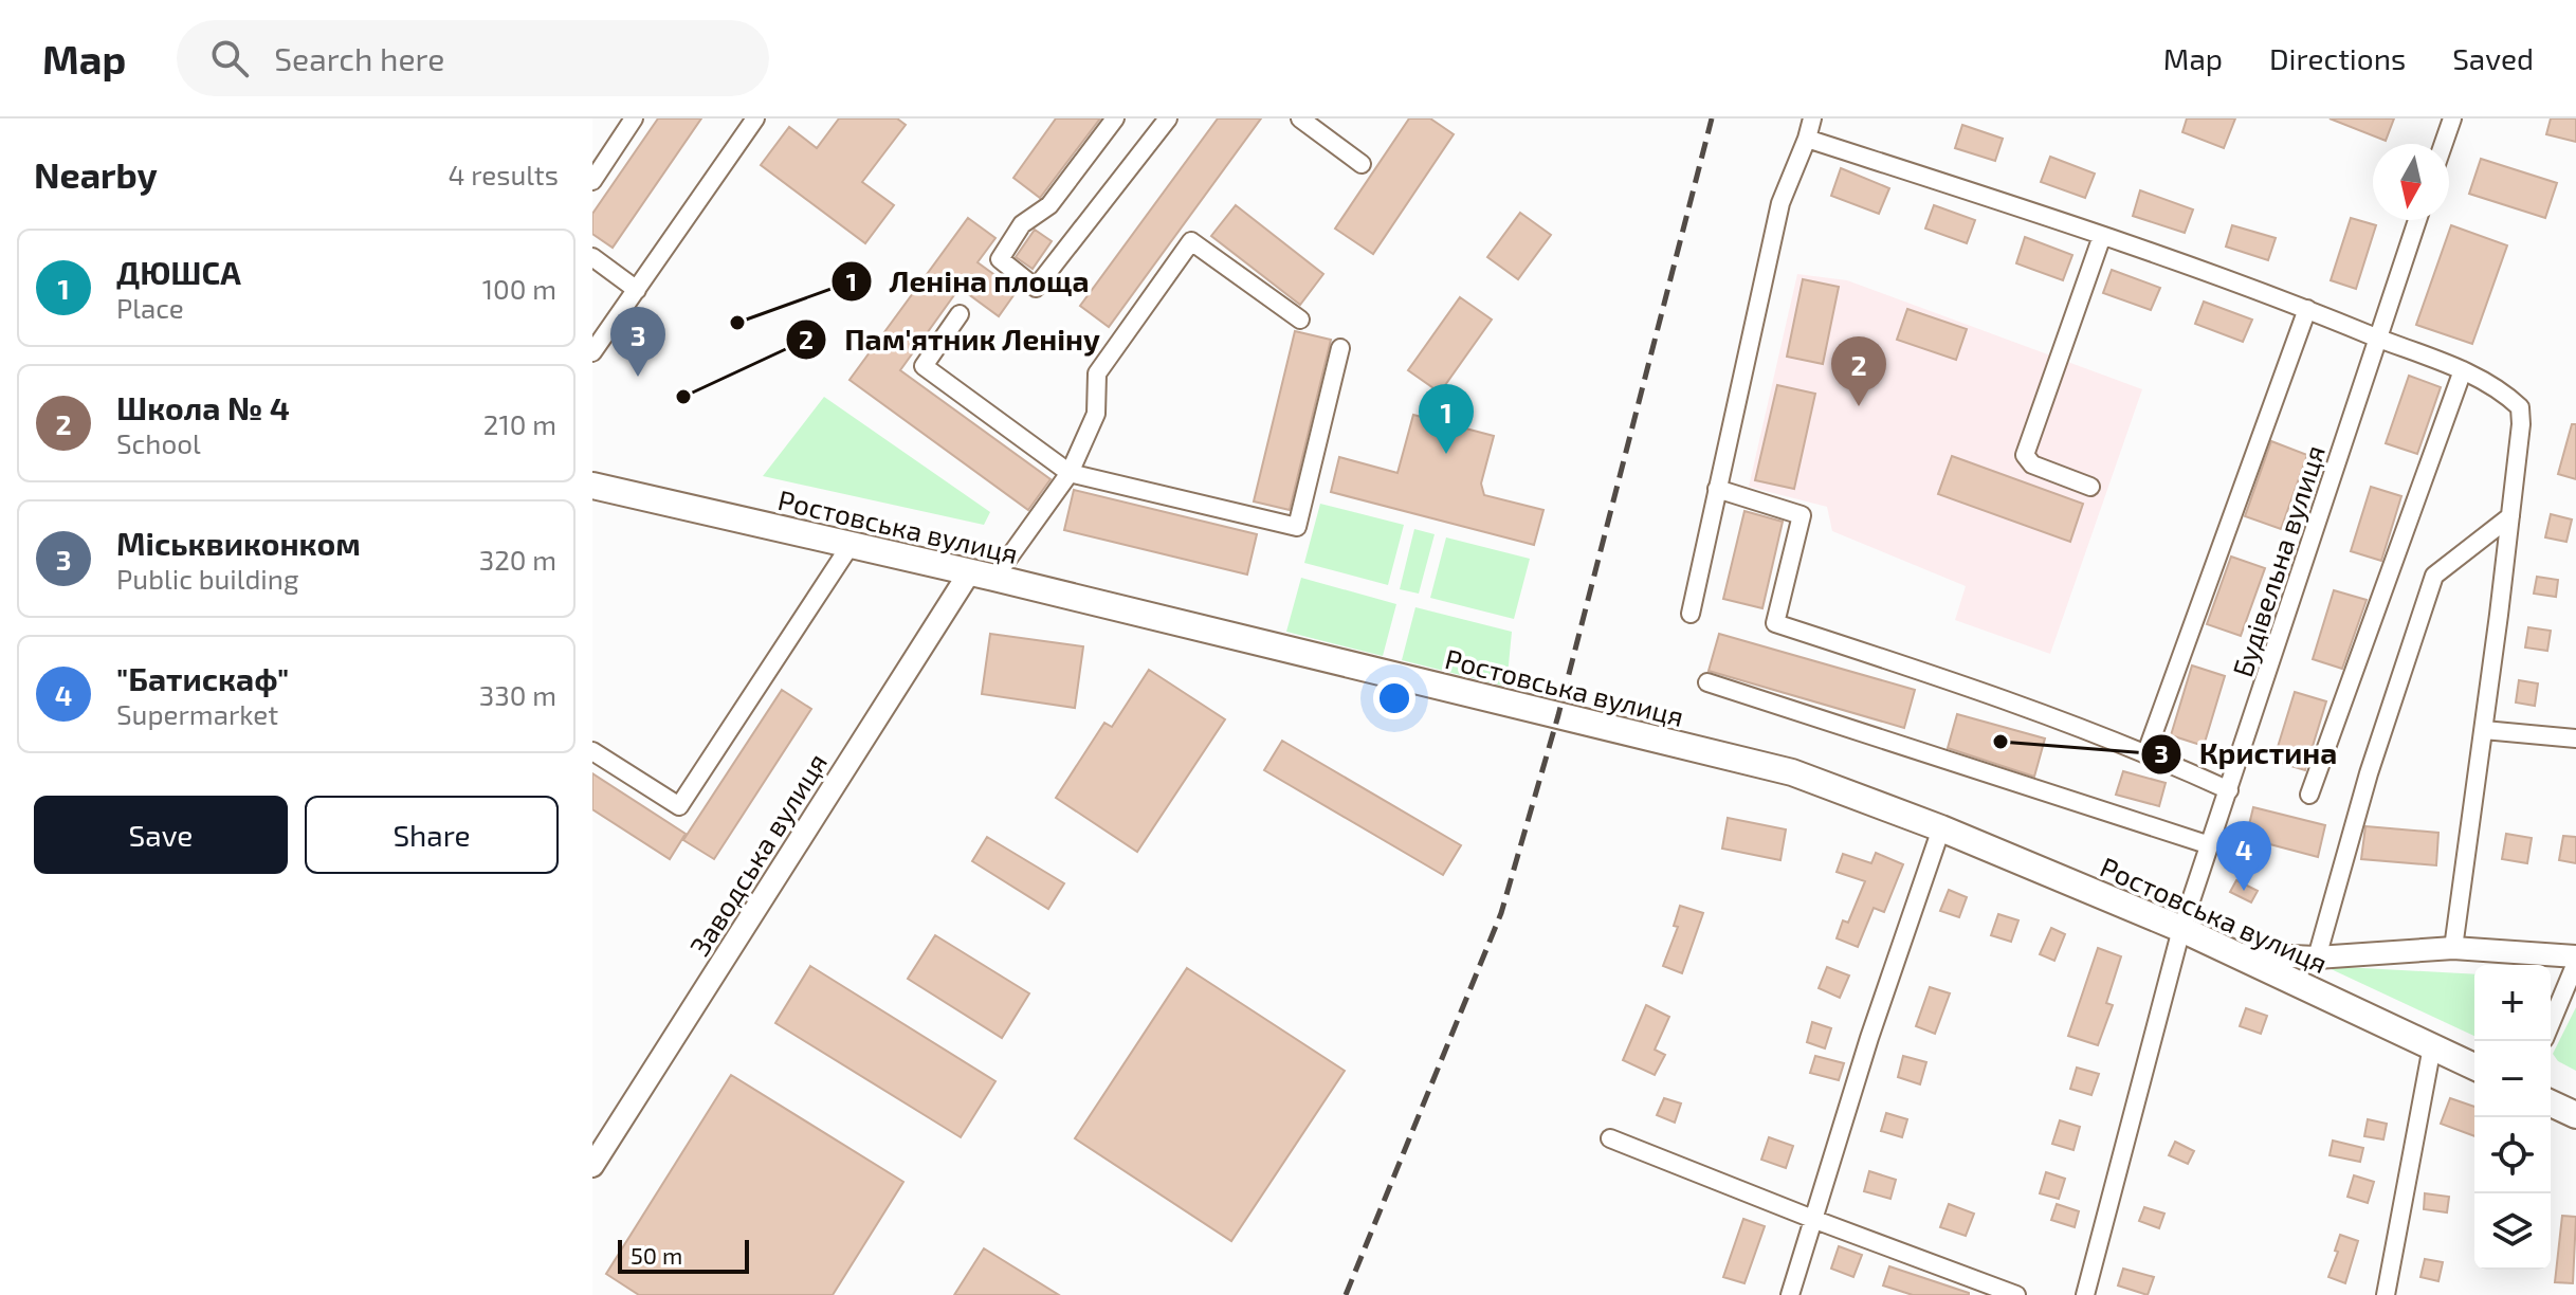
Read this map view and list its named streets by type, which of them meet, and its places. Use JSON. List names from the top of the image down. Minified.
{"streets":{"highway":["Ростовська вулиця"],"main road":["Заводська вулиця"],"street":["Будівельна вулиця"]},"crossings":[["Ростовська вулиця","Будівельна вулиця"],["Ростовська вулиця","Заводська вулиця"]],"places":["Леніна площа","Пам'ятник Леніну","Кристина"],"scale_bar":"50 m","north":"bottom","page":{"header":"Map","search":"Search here","nav":["Map","Directions","Saved"],"heading":["Nearby","4 results"],"list":[{"mark":"1","name":"ДЮШСА","note":"Place","value":"100 m"},{"mark":"2","name":"Школа № 4","note":"School","value":"210 m"},{"mark":"3","name":"Міськвиконком","note":"Public building","value":"320 m"},{"mark":"4","name":"\"Батискаф\"","note":"Supermarket","value":"330 m"}],"pins":["3","2","1","4"],"buttons":["Save","Share"],"map_buttons":["+","−"],"scale":"50 m"}}
